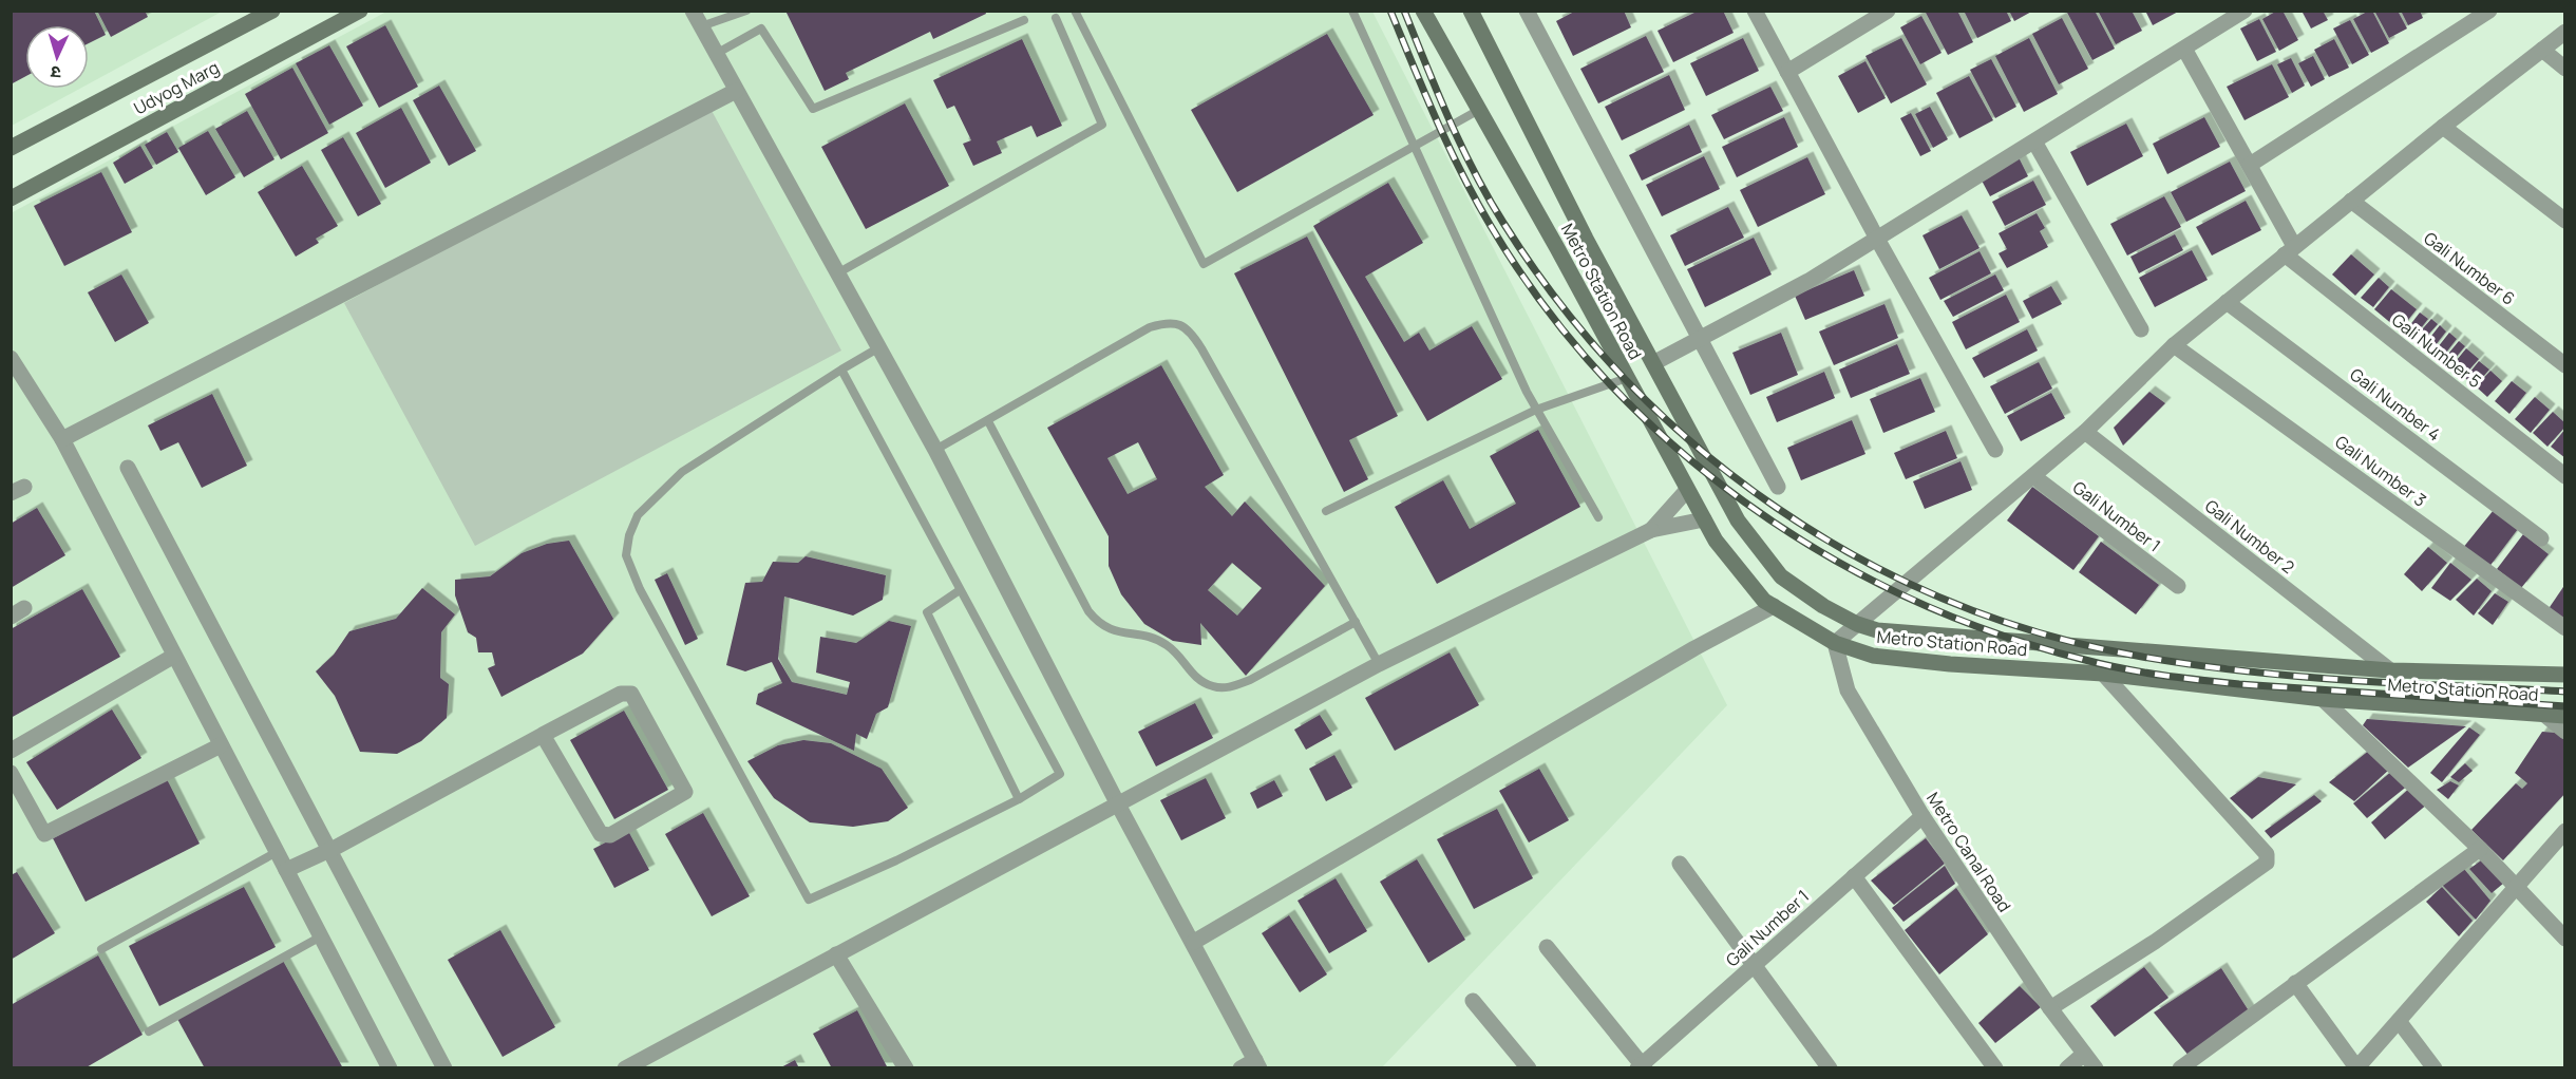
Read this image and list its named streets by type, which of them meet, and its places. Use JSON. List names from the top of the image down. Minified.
{"streets":{"street":["Udyog Marg","Gali Number 6","Metro Station Road","Gali Number 5","Gali Number 4","Gali Number 3","Gali Number 1","Gali Number 2","Metro Canal Road"]},"crossings":[["Metro Station Road","Gali Number 2"],["Metro Station Road","Metro Canal Road"],["Gali Number 1","Metro Canal Road"]],"north":"bottom"}
